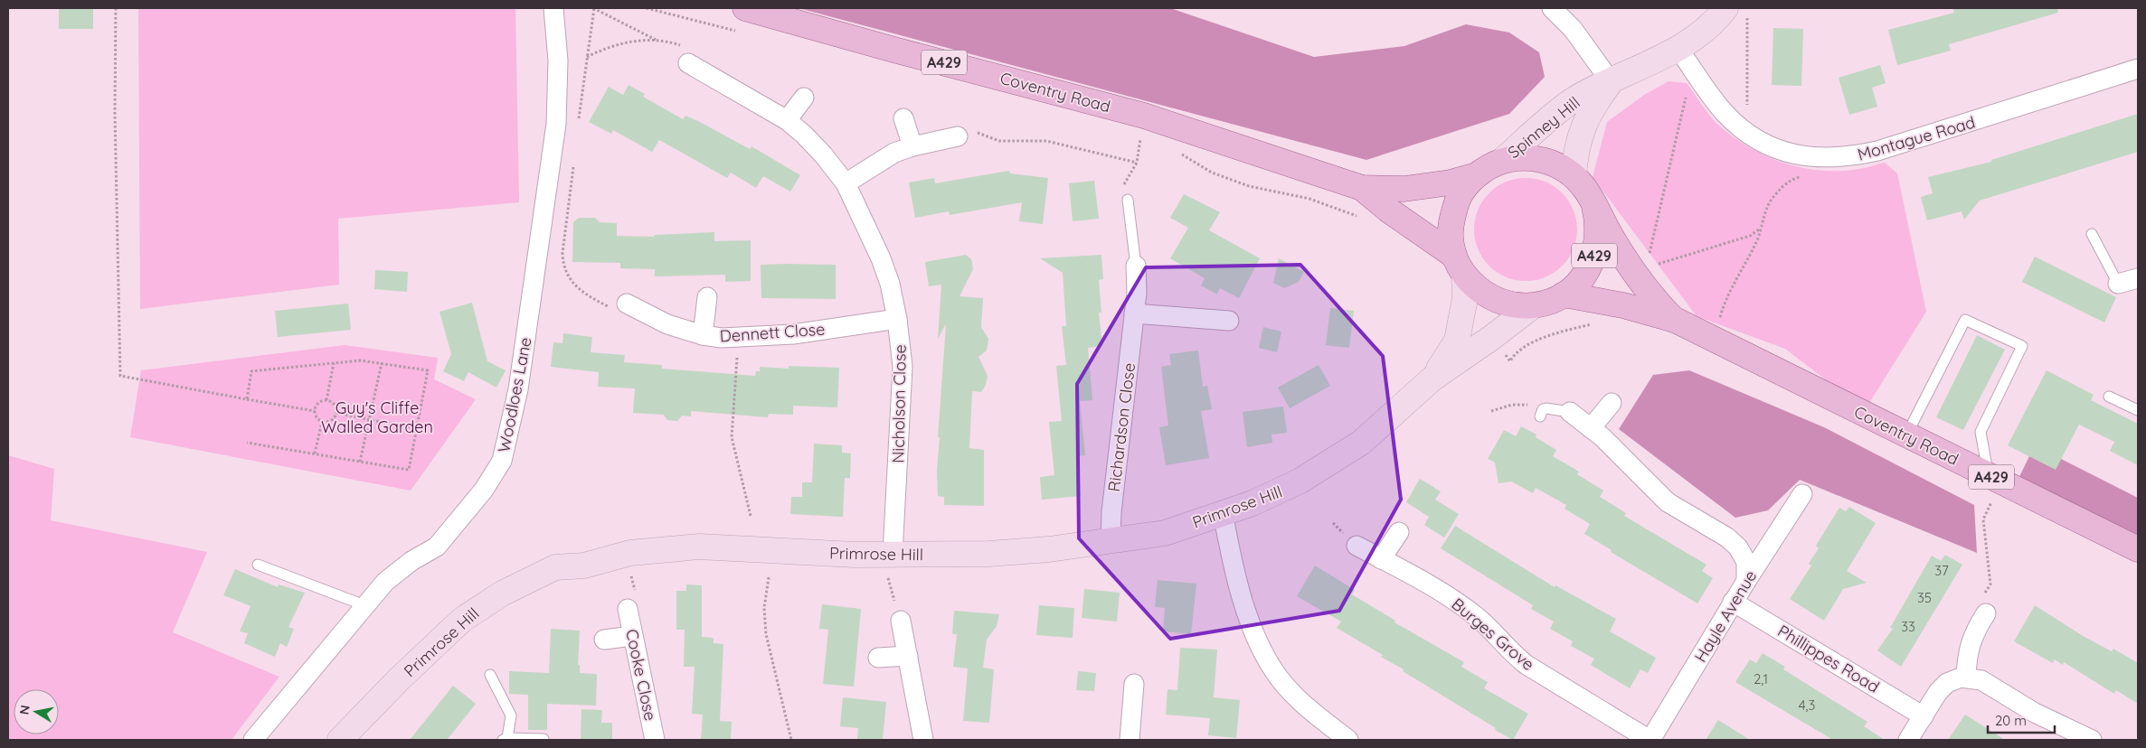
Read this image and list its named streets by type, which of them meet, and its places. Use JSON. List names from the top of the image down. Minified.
{"streets":{"main road":["A429","Coventry Road"],"street":["Spinney Hill","Montague Road","Dennett Close","Woodloes Lane","Nicholson Close","Richardson Close","Primrose Hill","Hayle Avenue","Burges Grove","Phillippes Road","Cooke Close"]},"crossings":[["Coventry Road","Spinney Hill"],["Coventry Road","Primrose Hill"],["Spinney Hill","Montague Road"],["Spinney Hill","Primrose Hill"],["Dennett Close","Nicholson Close"],["Nicholson Close","Primrose Hill"],["Richardson Close","Primrose Hill"],["Hayle Avenue","Burges Grove"],["Hayle Avenue","Phillippes Road"]],"parks":["Guy's Cliffe Walled Garden"],"house_numbers":["37","35","33","2,1","4,3"],"scale_bar":"20 m","north":"left"}
